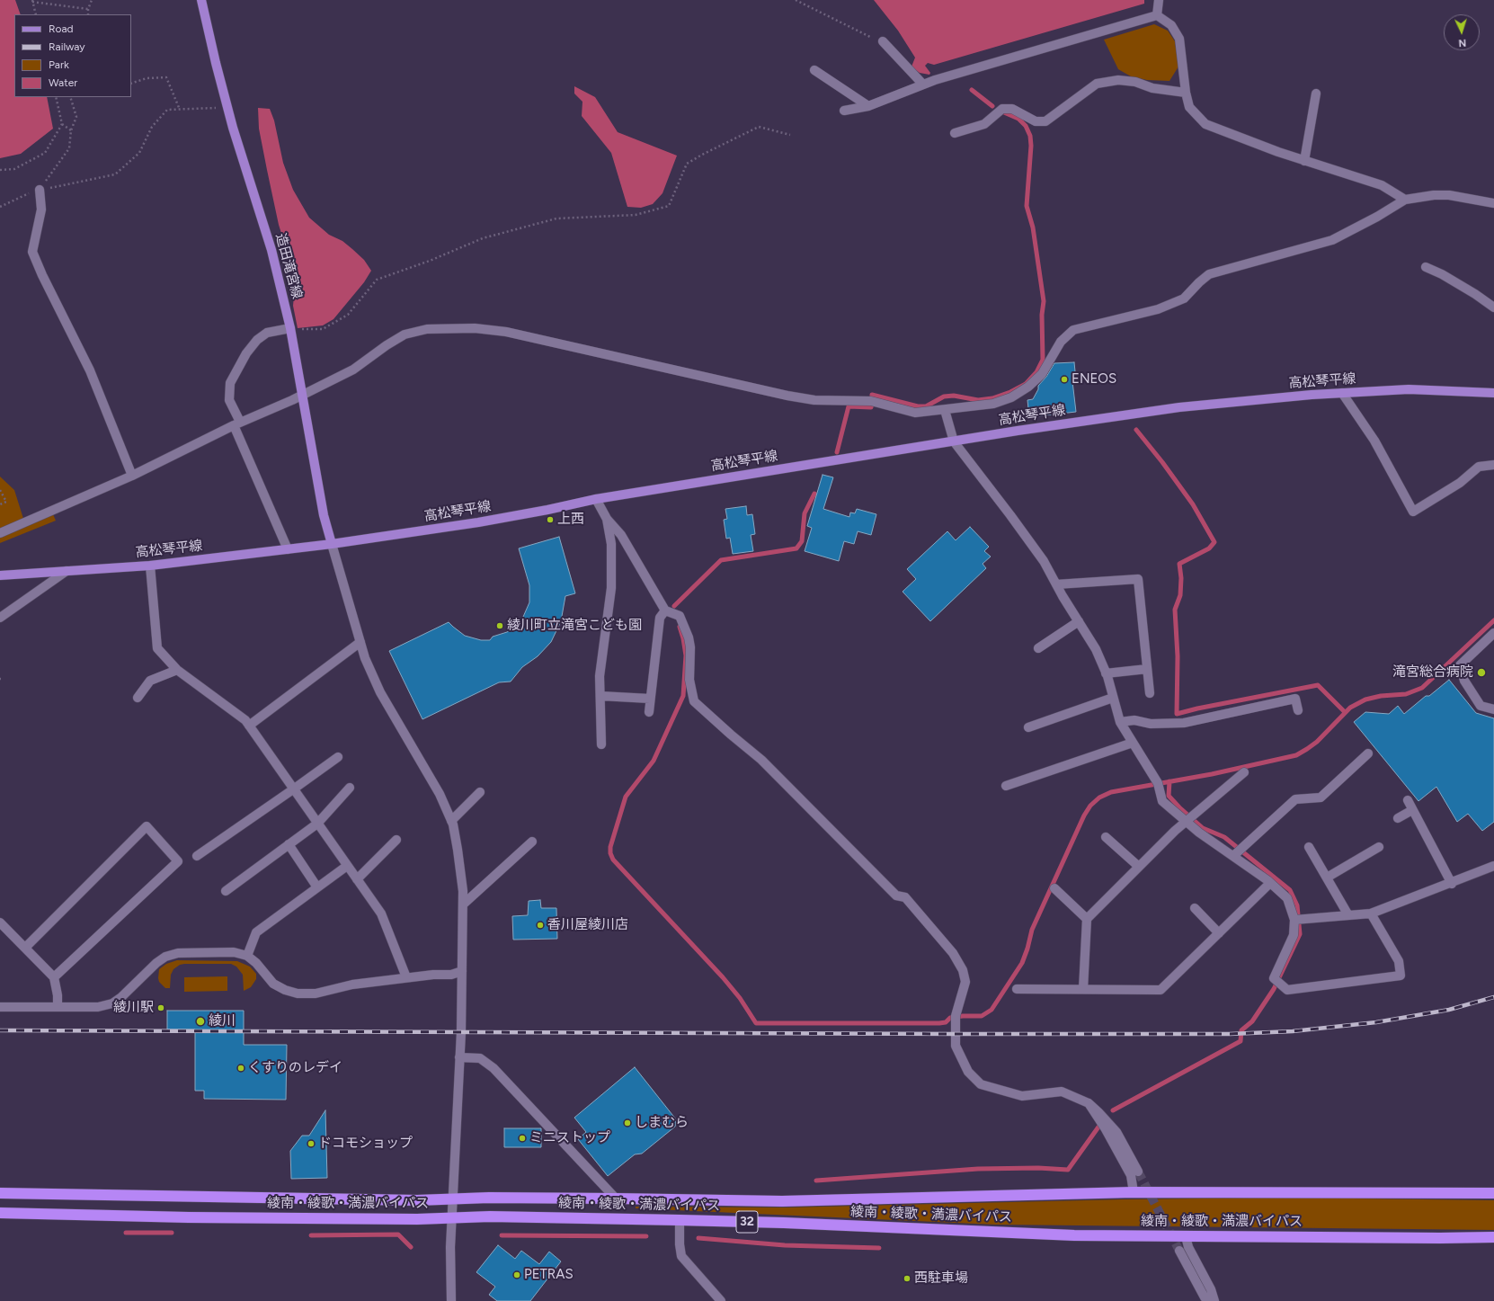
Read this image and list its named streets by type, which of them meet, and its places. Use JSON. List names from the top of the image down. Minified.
{"streets":{"highway":["綾南・綾歌・満濃バイパス","32"],"main road":["造田滝宮線","高松琴平線"]},"crossings":[["造田滝宮線","高松琴平線"]],"places":["ENEOS","上西","綾川町立滝宮こども園","滝宮総合病院","香川屋綾川店","綾川駅","綾川","くすりのレデイ","しまむら","ミニストップ","ドコモショップ","PETRAS","西駐車場"],"legend":["Road","Railway","Park","Water"],"north":"bottom"}
